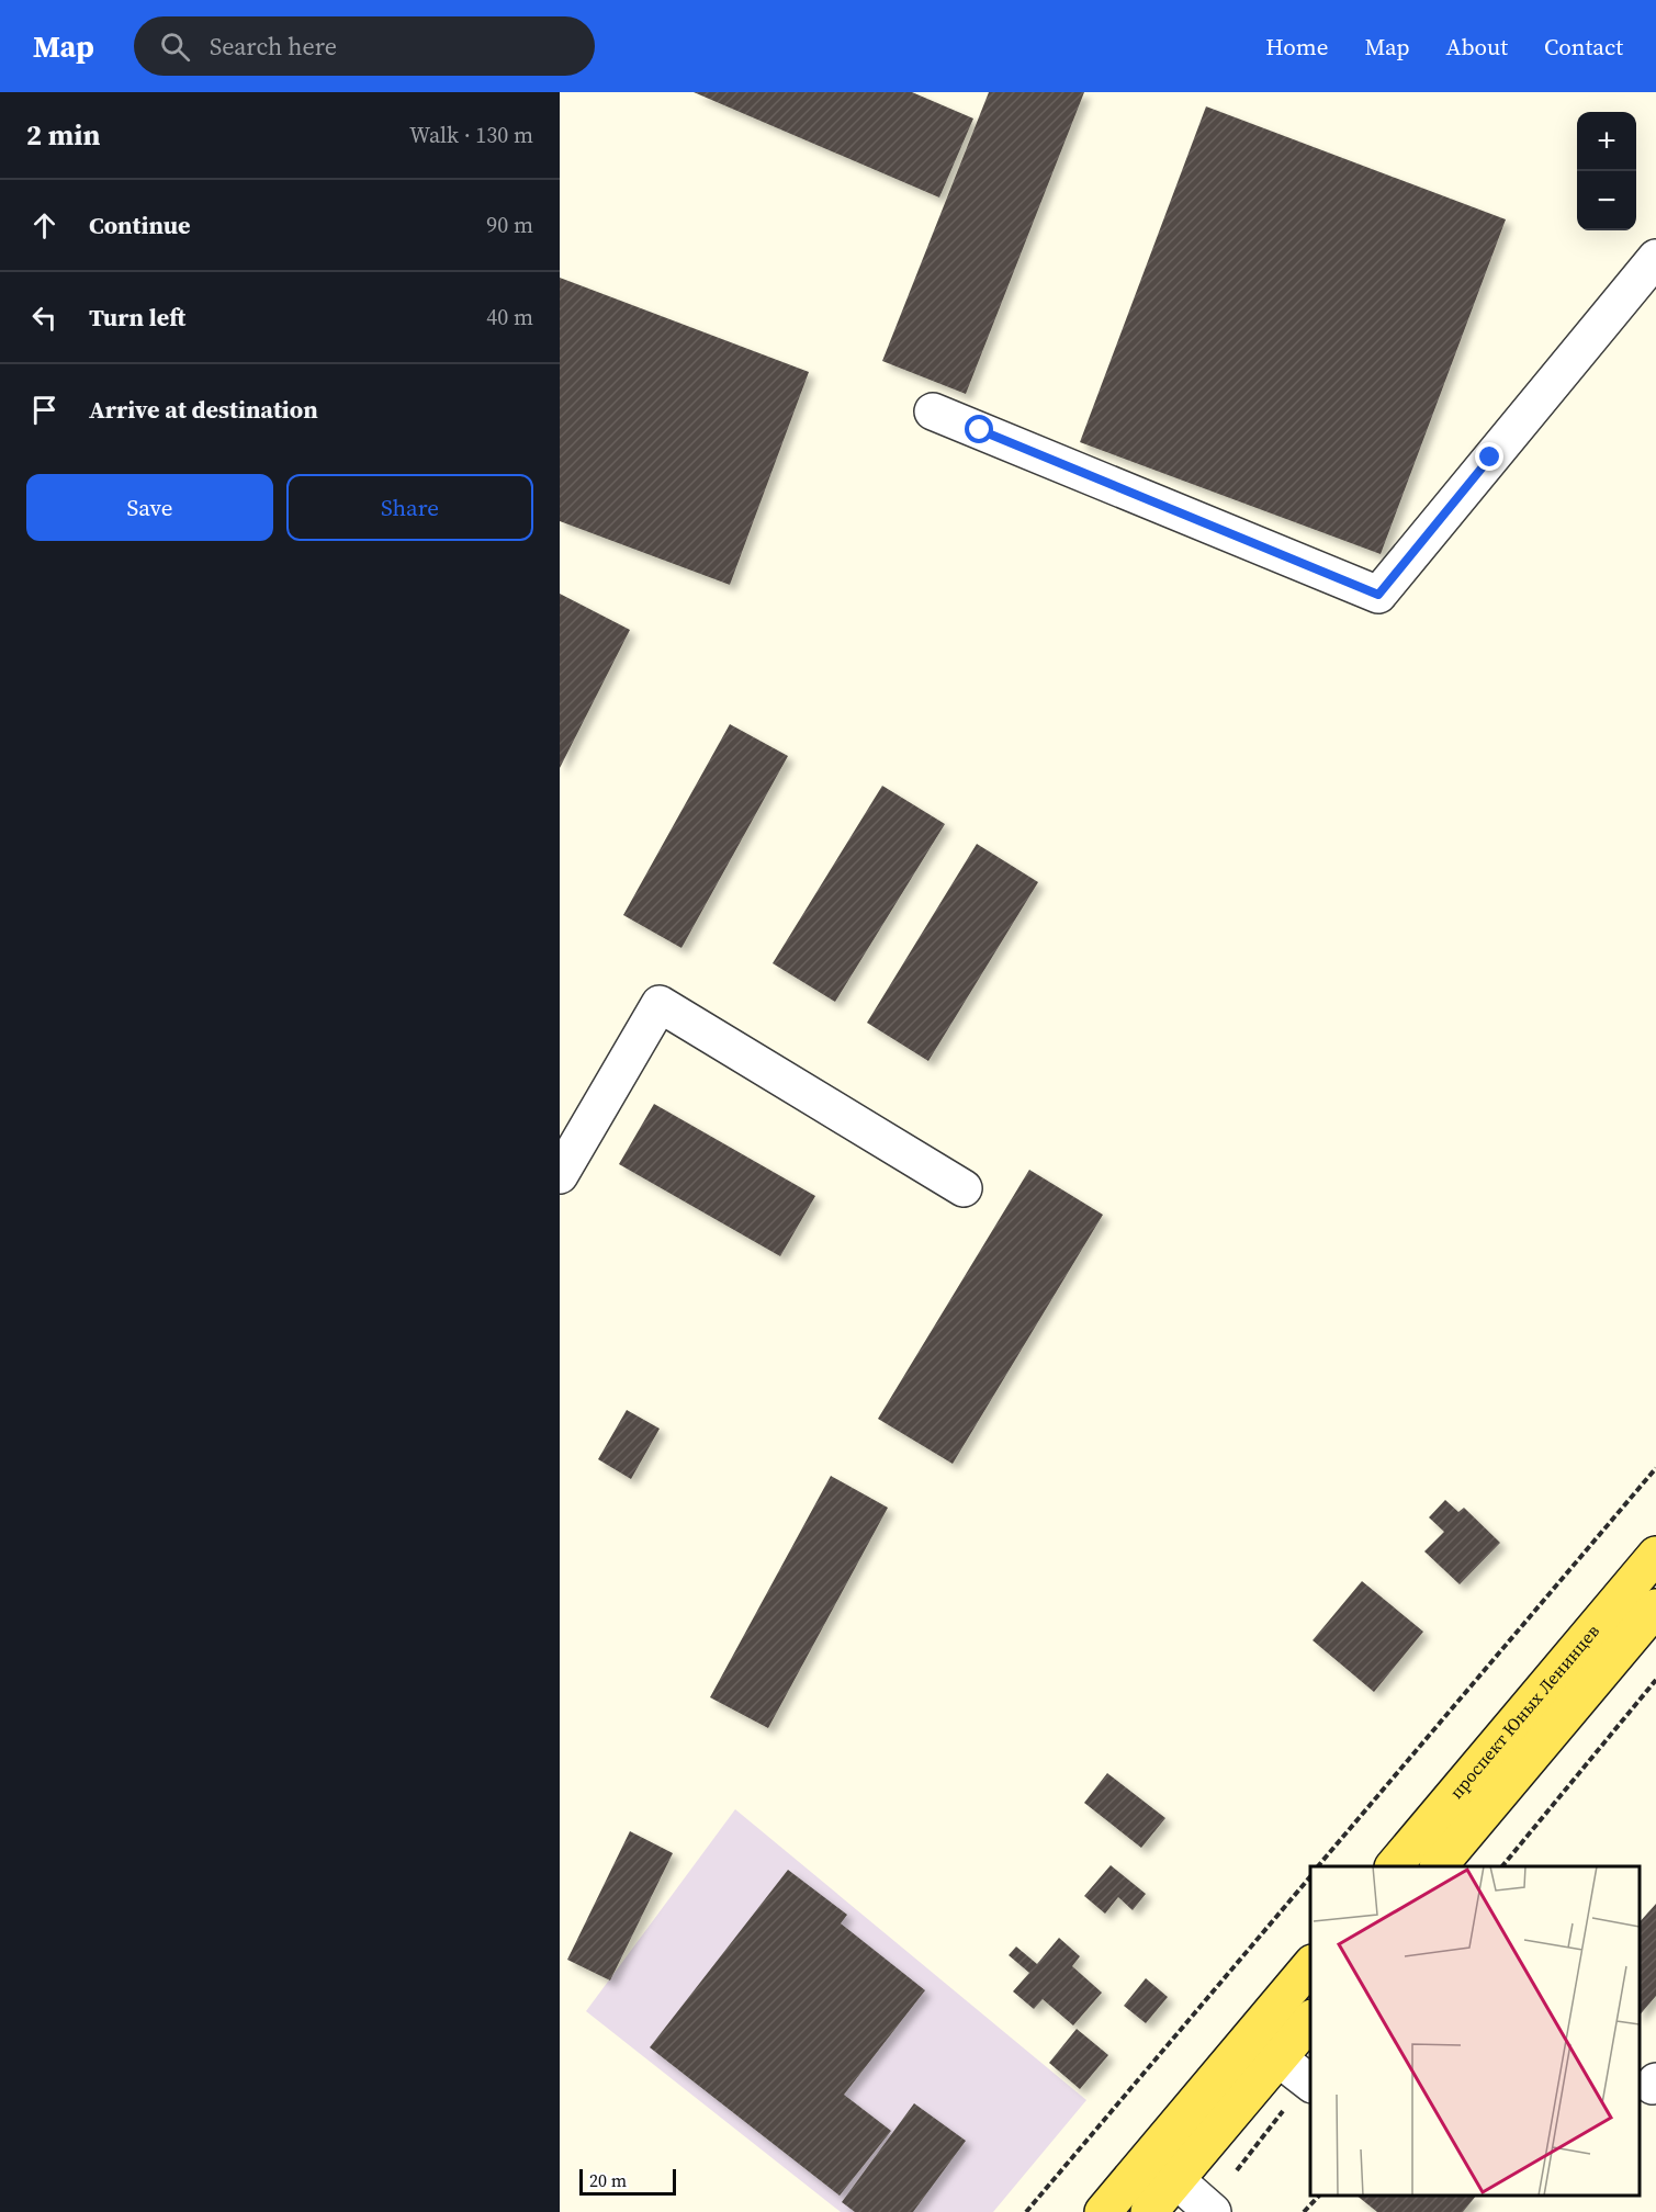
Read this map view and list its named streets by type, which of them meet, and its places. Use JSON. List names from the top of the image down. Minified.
{"streets":{"main road":["проспект Юных Ленинцев"]},"scale_bar":"20 m","page":{"header":"Map","search":"Search here","nav":["Home","Map","About","Contact"],"heading":["2 min","Walk · 130 m"],"map_buttons":["+","−"],"list":[["Continue","90 m"],["Turn left","40 m"],"Arrive at destination"],"buttons":["Save","Share"],"scale":"20 m"}}
